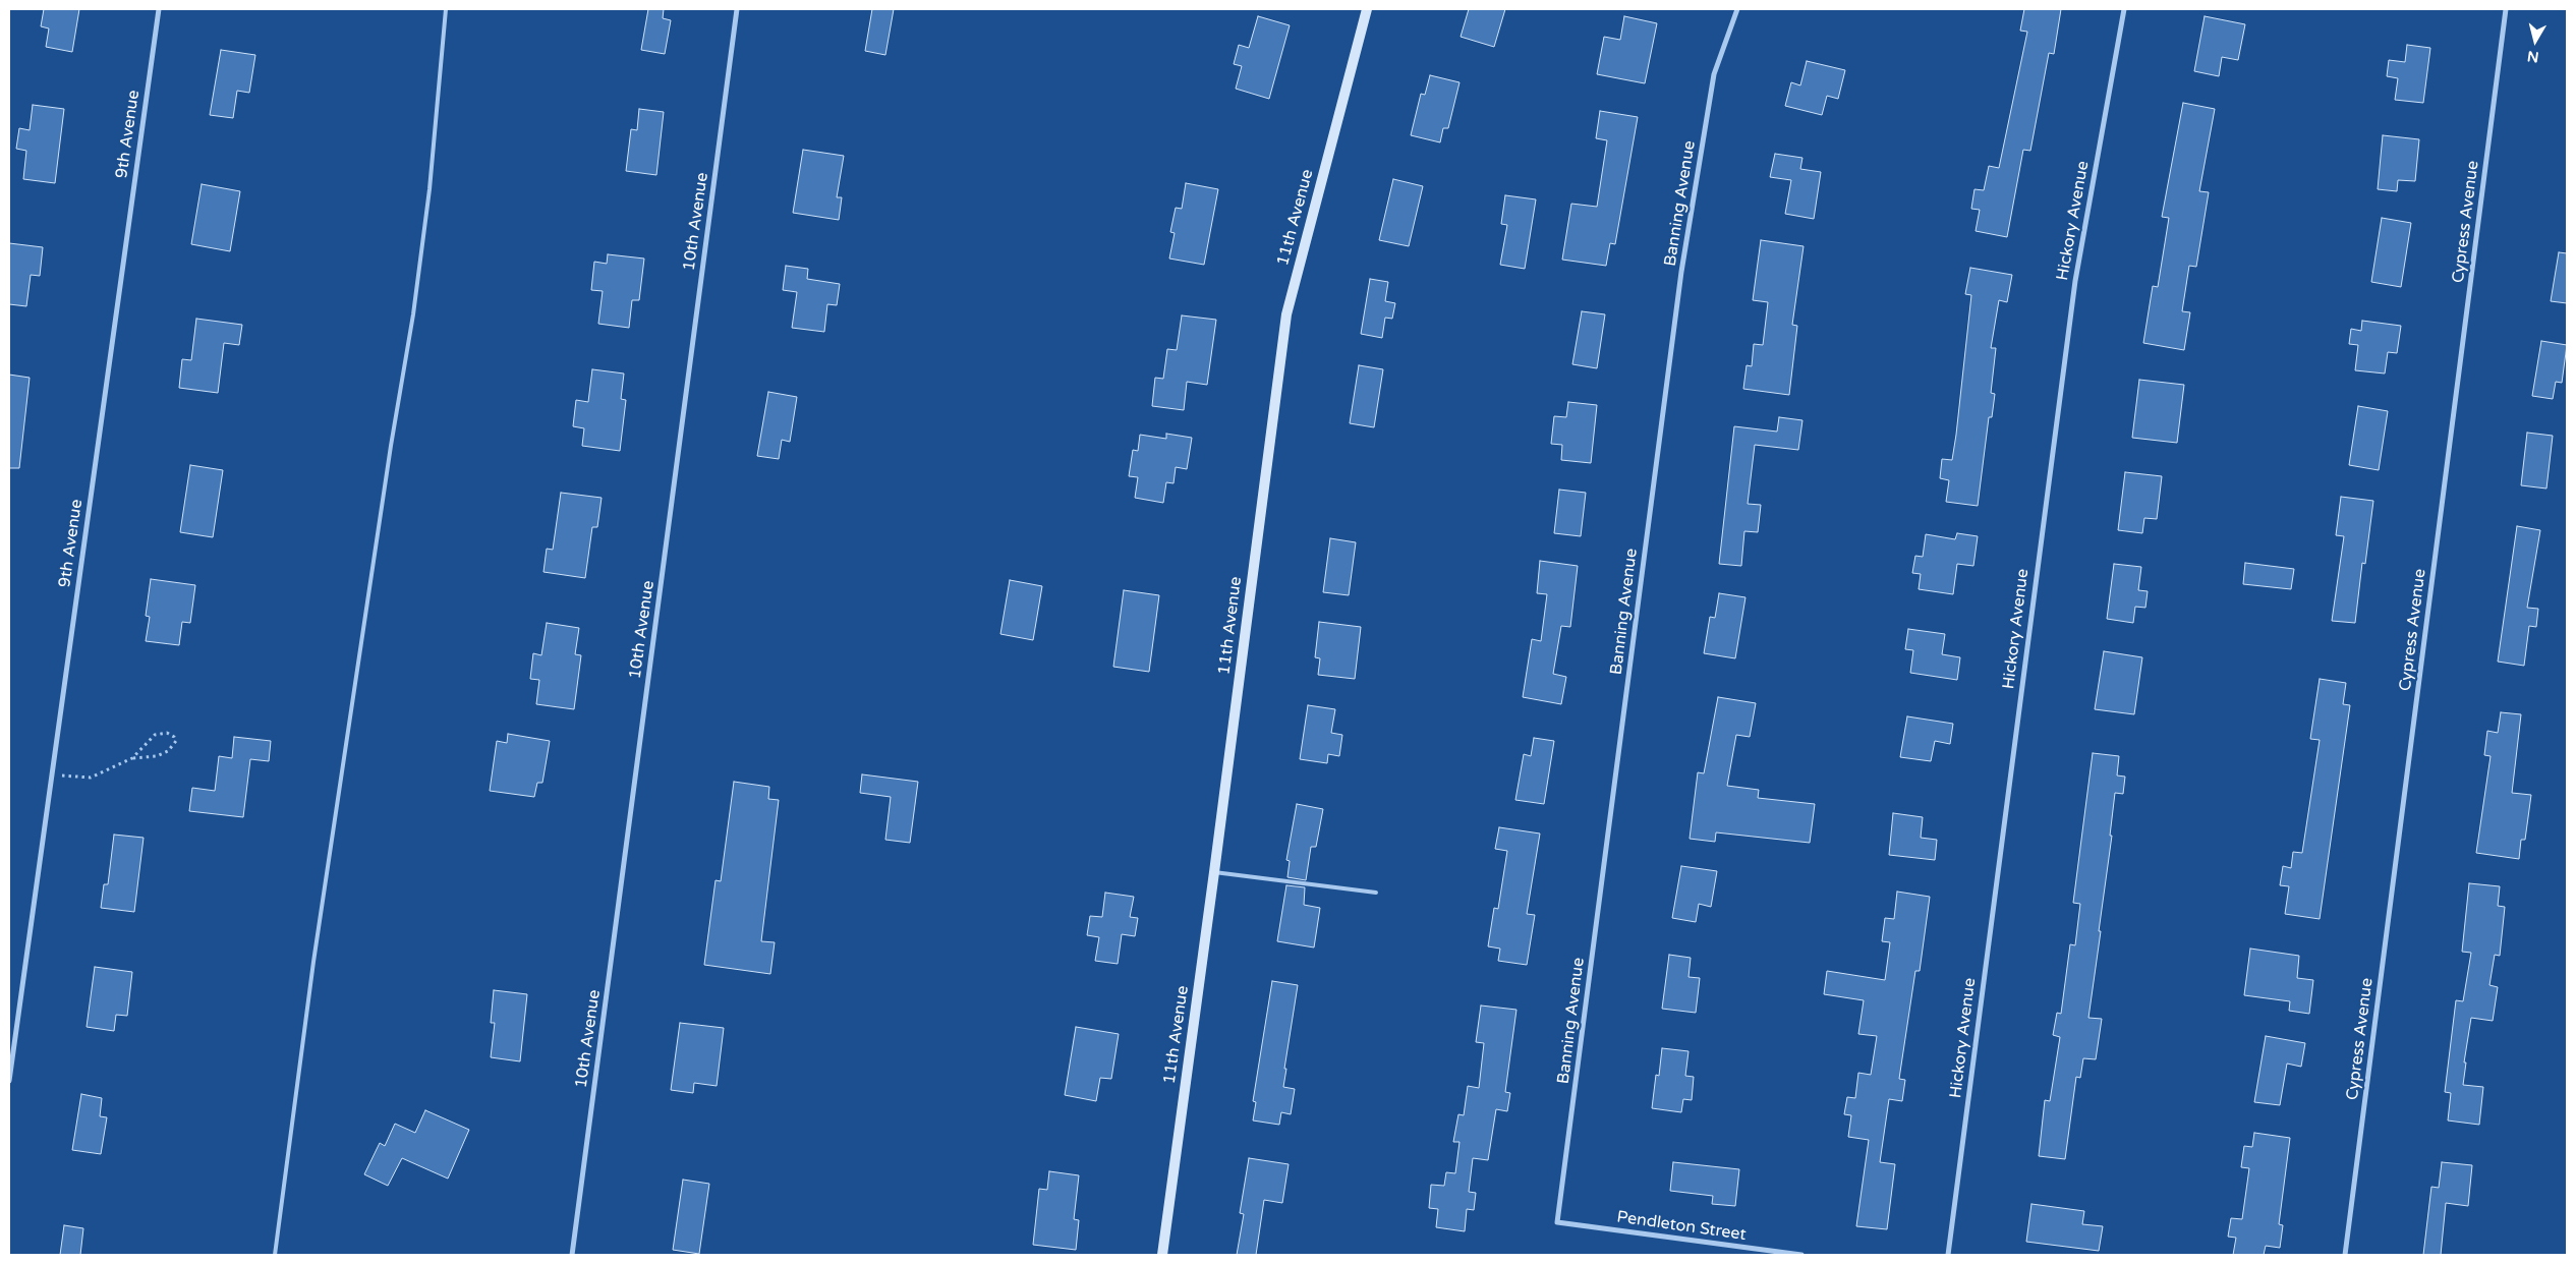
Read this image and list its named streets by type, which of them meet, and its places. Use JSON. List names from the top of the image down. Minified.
{"streets":{"main road":["11th Avenue"],"street":["9th Avenue","Banning Avenue","Hickory Avenue","10th Avenue","Cypress Avenue","Pendleton Street"]},"crossings":[["Banning Avenue","Pendleton Street"]],"north":"bottom"}
